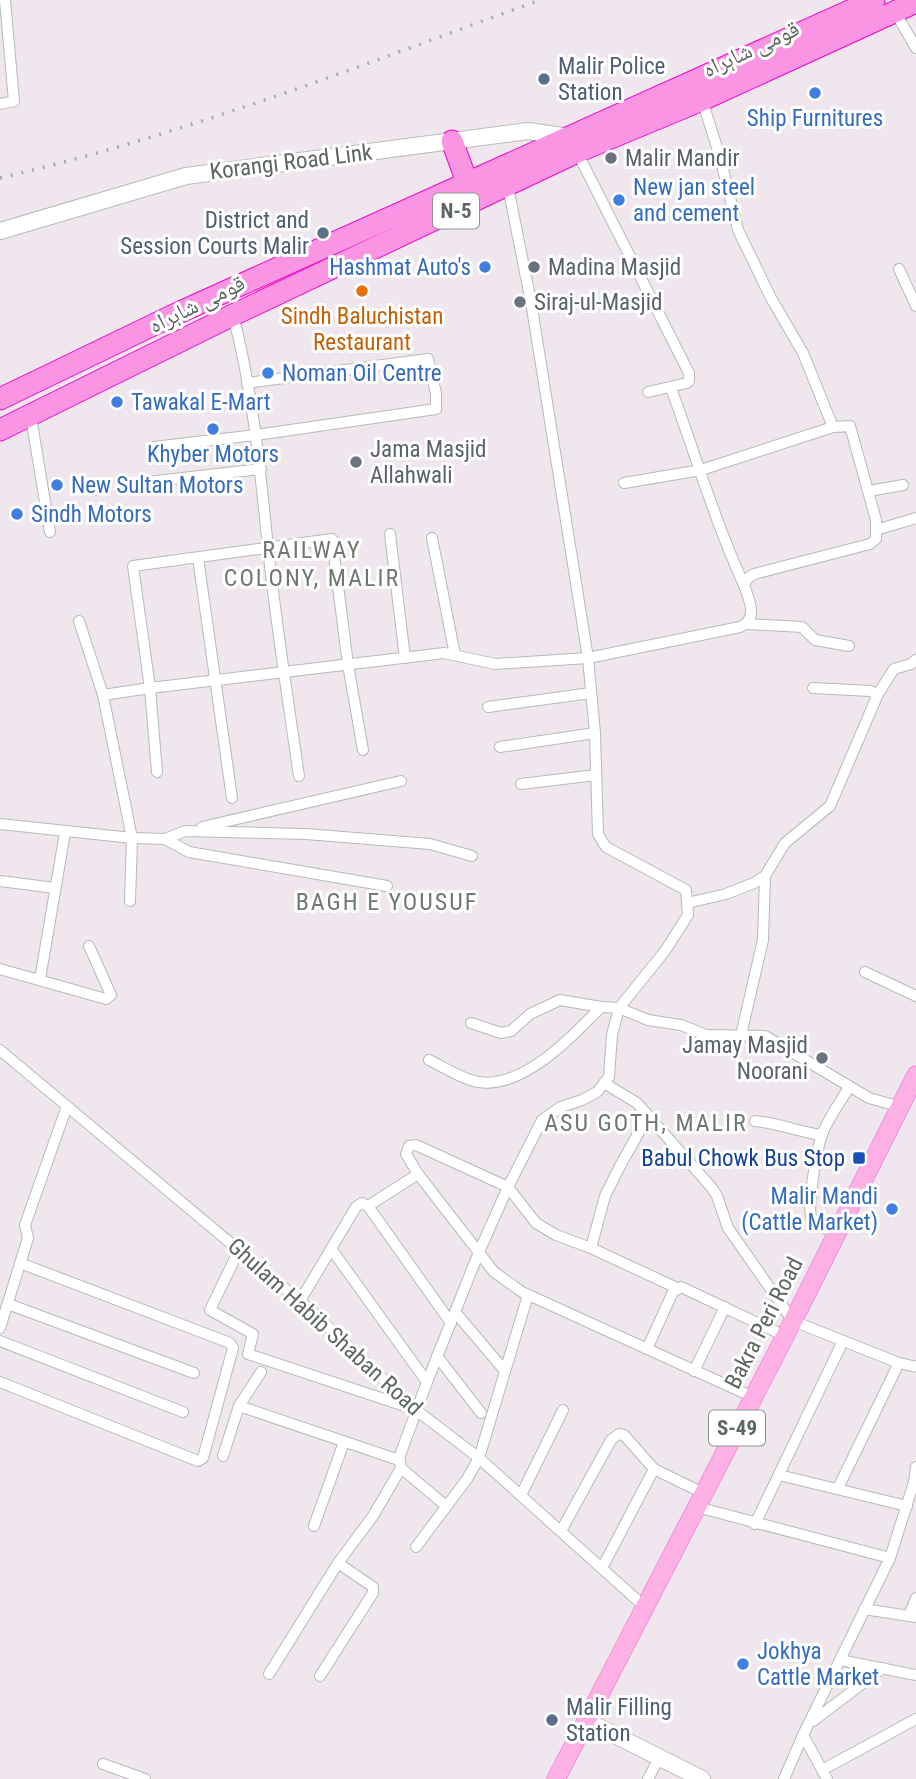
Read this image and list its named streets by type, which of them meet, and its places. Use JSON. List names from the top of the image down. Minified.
{"streets":{"highway":["قومی شاہراہ","N-5"],"main road":["Korangi Road Link","Bakra Peri Road","S-49"],"street":["Ghulam Habib Shaban Road"]},"crossings":[["قومی شاہراہ","Korangi Road Link"],["Bakra Peri Road","Ghulam Habib Shaban Road"]],"districts":["RAILWAY COLONY, MALIR","BAGH E YOUSUF","ASU GOTH, MALIR"],"places":{"other":["Malir Police Station","Ship Furnitures","Malir Mandir","New jan steel and cement","District and Session Courts Malir","Hashmat Auto's","Madina Masjid","Sindh Baluchistan Restaurant","Siraj-ul-Masjid","Noman Oil Centre","Tawakal E-Mart","Khyber Motors","Jama Masjid Allahwali","New Sultan Motors","Sindh Motors","Jamay Masjid Noorani","Malir Mandi (Cattle Market)","Jokhya Cattle Market","Malir Filling Station"],"transit":["Babul Chowk Bus Stop"]}}
